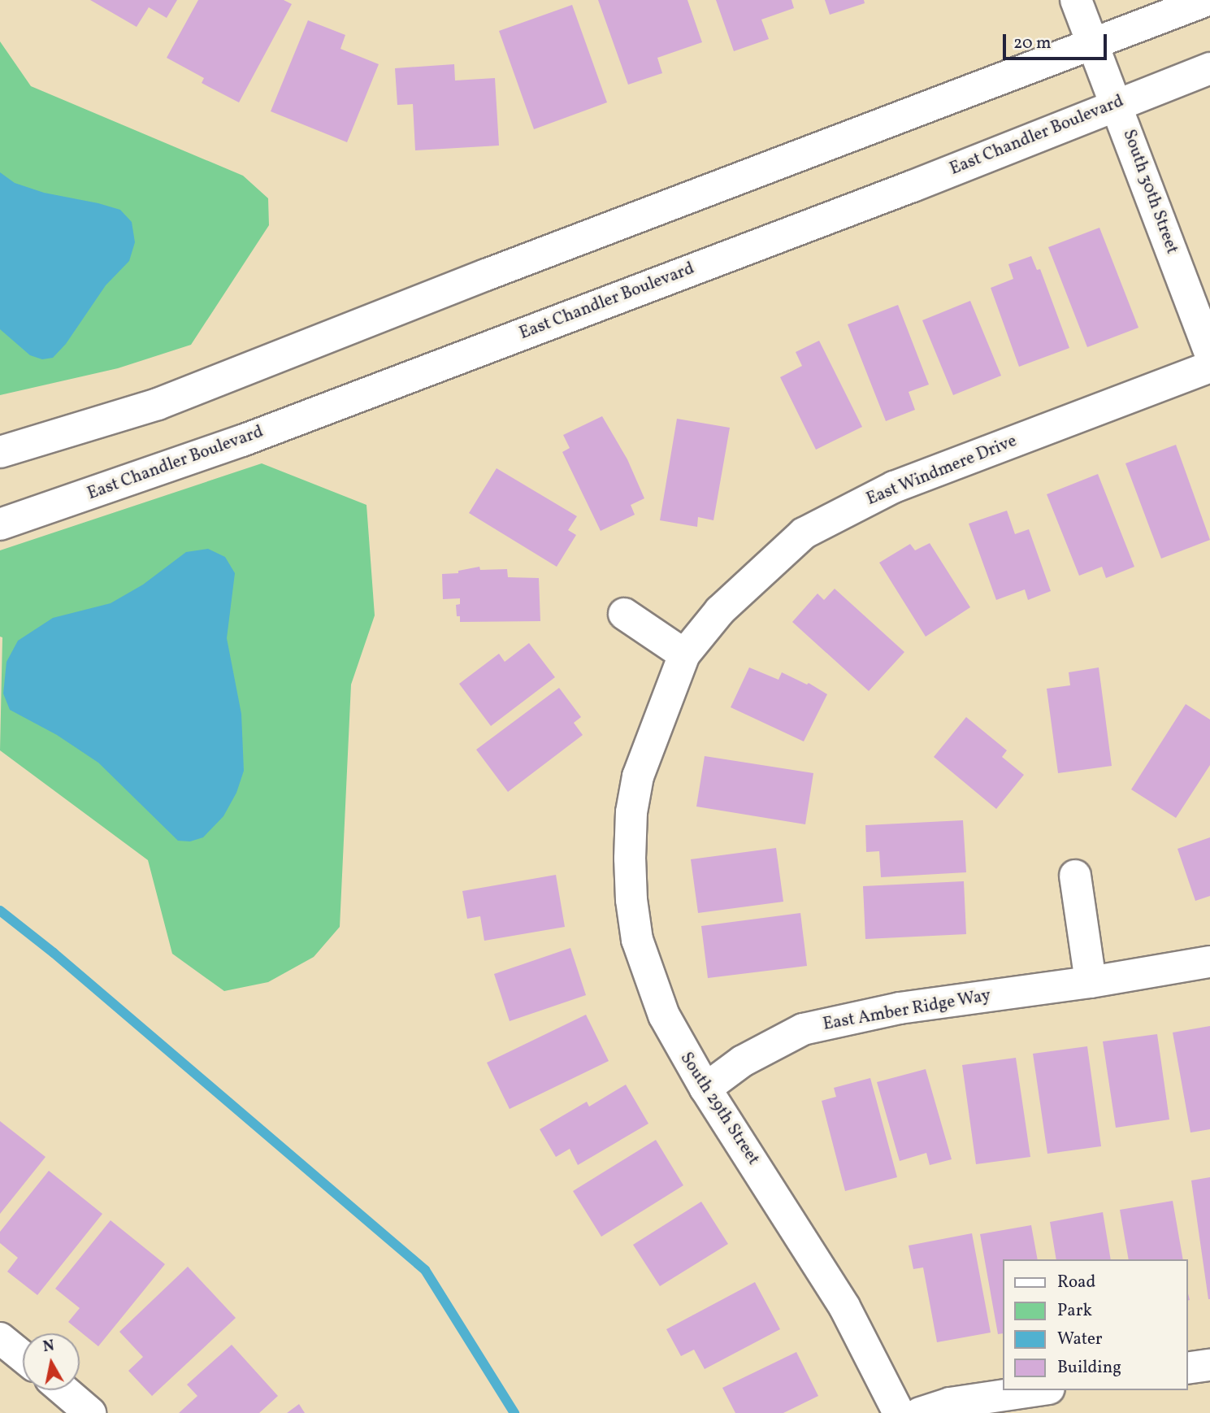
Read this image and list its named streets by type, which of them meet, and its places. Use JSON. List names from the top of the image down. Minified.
{"streets":{"street":["East Chandler Boulevard","South 30th Street","East Windmere Drive","East Amber Ridge Way","South 29th Street"]},"crossings":[["East Chandler Boulevard","South 30th Street"],["East Windmere Drive","South 29th Street"],["East Amber Ridge Way","South 29th Street"]],"legend":["Road","Park","Water","Building"],"scale_bar":"20 m","north":"top"}
